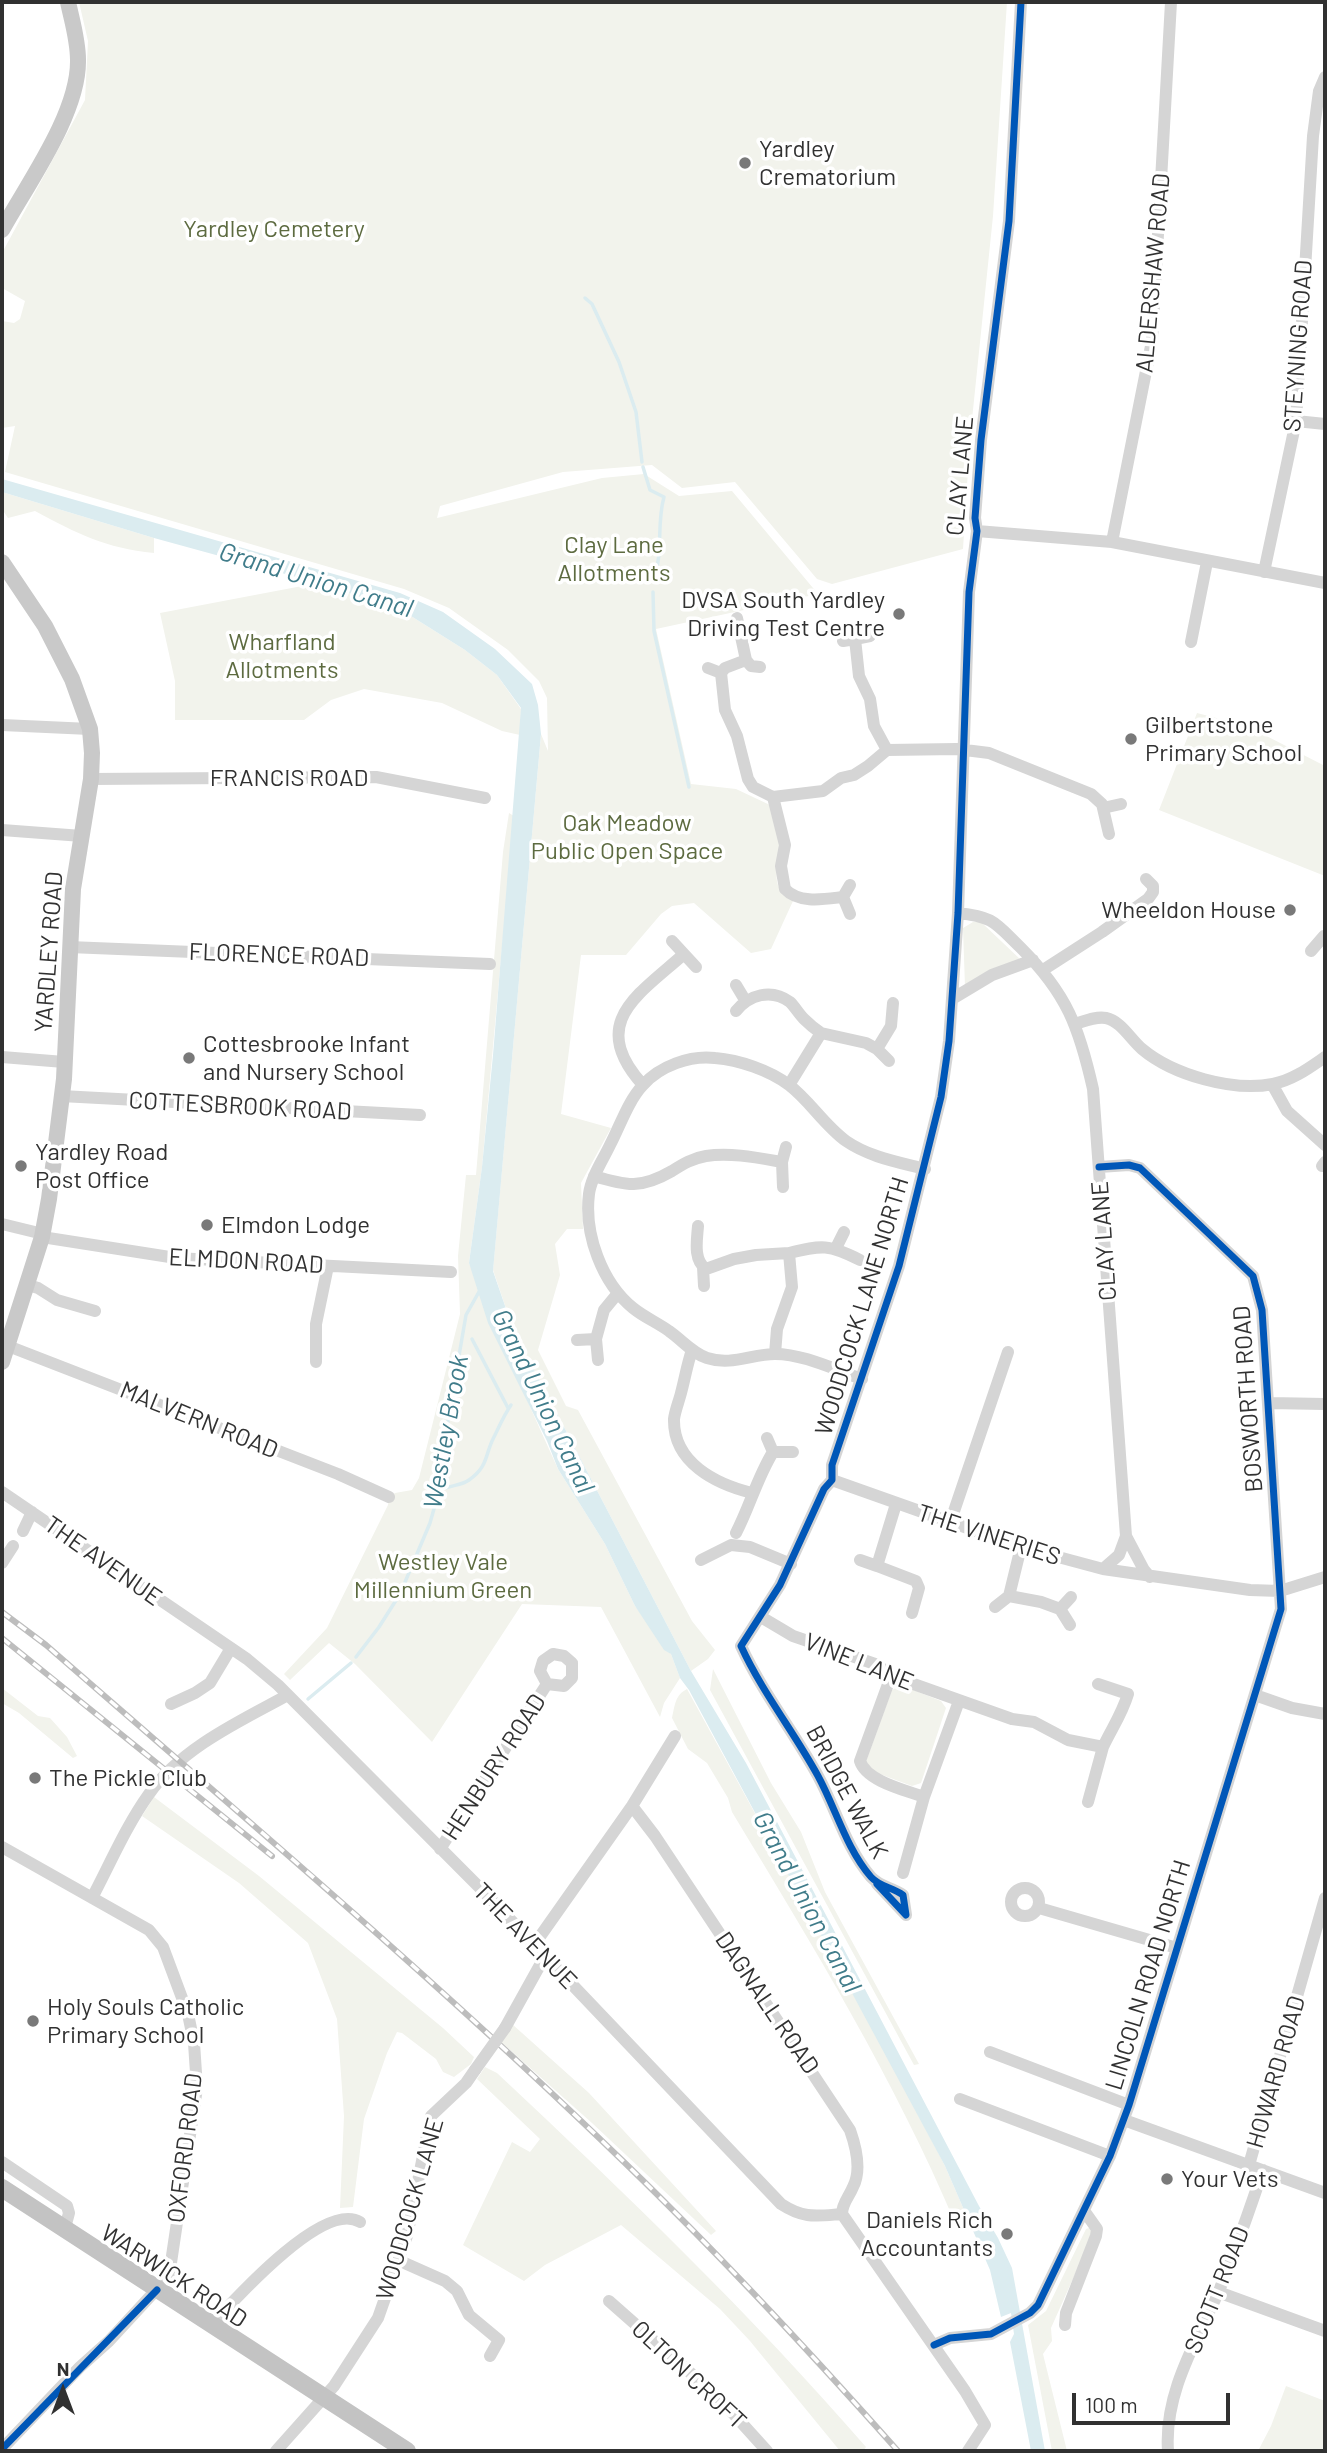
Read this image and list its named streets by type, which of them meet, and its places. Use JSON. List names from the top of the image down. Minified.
{"streets":{"highway":["WARWICK ROAD"],"main road":["YARDLEY ROAD"],"street":["ALDERSHAW ROAD","STEYNING ROAD","CLAY LANE","FRANCIS ROAD","FLORENCE ROAD","COTTESBROOK ROAD","ELMDON ROAD","WOODCOCK LANE NORTH","BOSWORTH ROAD","MALVERN ROAD","THE VINERIES","THE AVENUE","VINE LANE","HENBURY ROAD","BRIDGE WALK","LINCOLN ROAD NORTH","DAGNALL ROAD","HOWARD ROAD","OXFORD ROAD","WOODCOCK LANE","SCOTT ROAD","OLTON CROFT"]},"crossings":[["CLAY LANE","WOODCOCK LANE NORTH"],["CLAY LANE","BOSWORTH ROAD"],["CLAY LANE","THE VINERIES"],["FRANCIS ROAD","YARDLEY ROAD"],["YARDLEY ROAD","FLORENCE ROAD"],["YARDLEY ROAD","COTTESBROOK ROAD"],["YARDLEY ROAD","ELMDON ROAD"],["YARDLEY ROAD","MALVERN ROAD"],["WOODCOCK LANE NORTH","THE VINERIES"],["WOODCOCK LANE NORTH","VINE LANE"],["WOODCOCK LANE NORTH","BRIDGE WALK"],["BOSWORTH ROAD","LINCOLN ROAD NORTH"],["THE AVENUE","HENBURY ROAD"],["THE AVENUE","DAGNALL ROAD"],["THE AVENUE","WOODCOCK LANE"],["OXFORD ROAD","WARWICK ROAD"],["WOODCOCK LANE","WARWICK ROAD"]],"water":["Grand Union Canal","Westley Brook"],"parks":["Yardley Cemetery","Clay Lane Allotments","Wharfland Allotments","Oak Meadow Public Open Space","Westley Vale Millennium Green"],"places":["Yardley Crematorium","DVSA South Yardley Driving Test Centre","Gilbertstone Primary School","Wheeldon House","Cottesbrooke Infant and Nursery School","Yardley Road Post Office","Elmdon Lodge","The Pickle Club","Holy Souls Catholic Primary School","Your Vets","Daniels Rich Accountants"],"scale_bar":"100 m","north":"top"}
